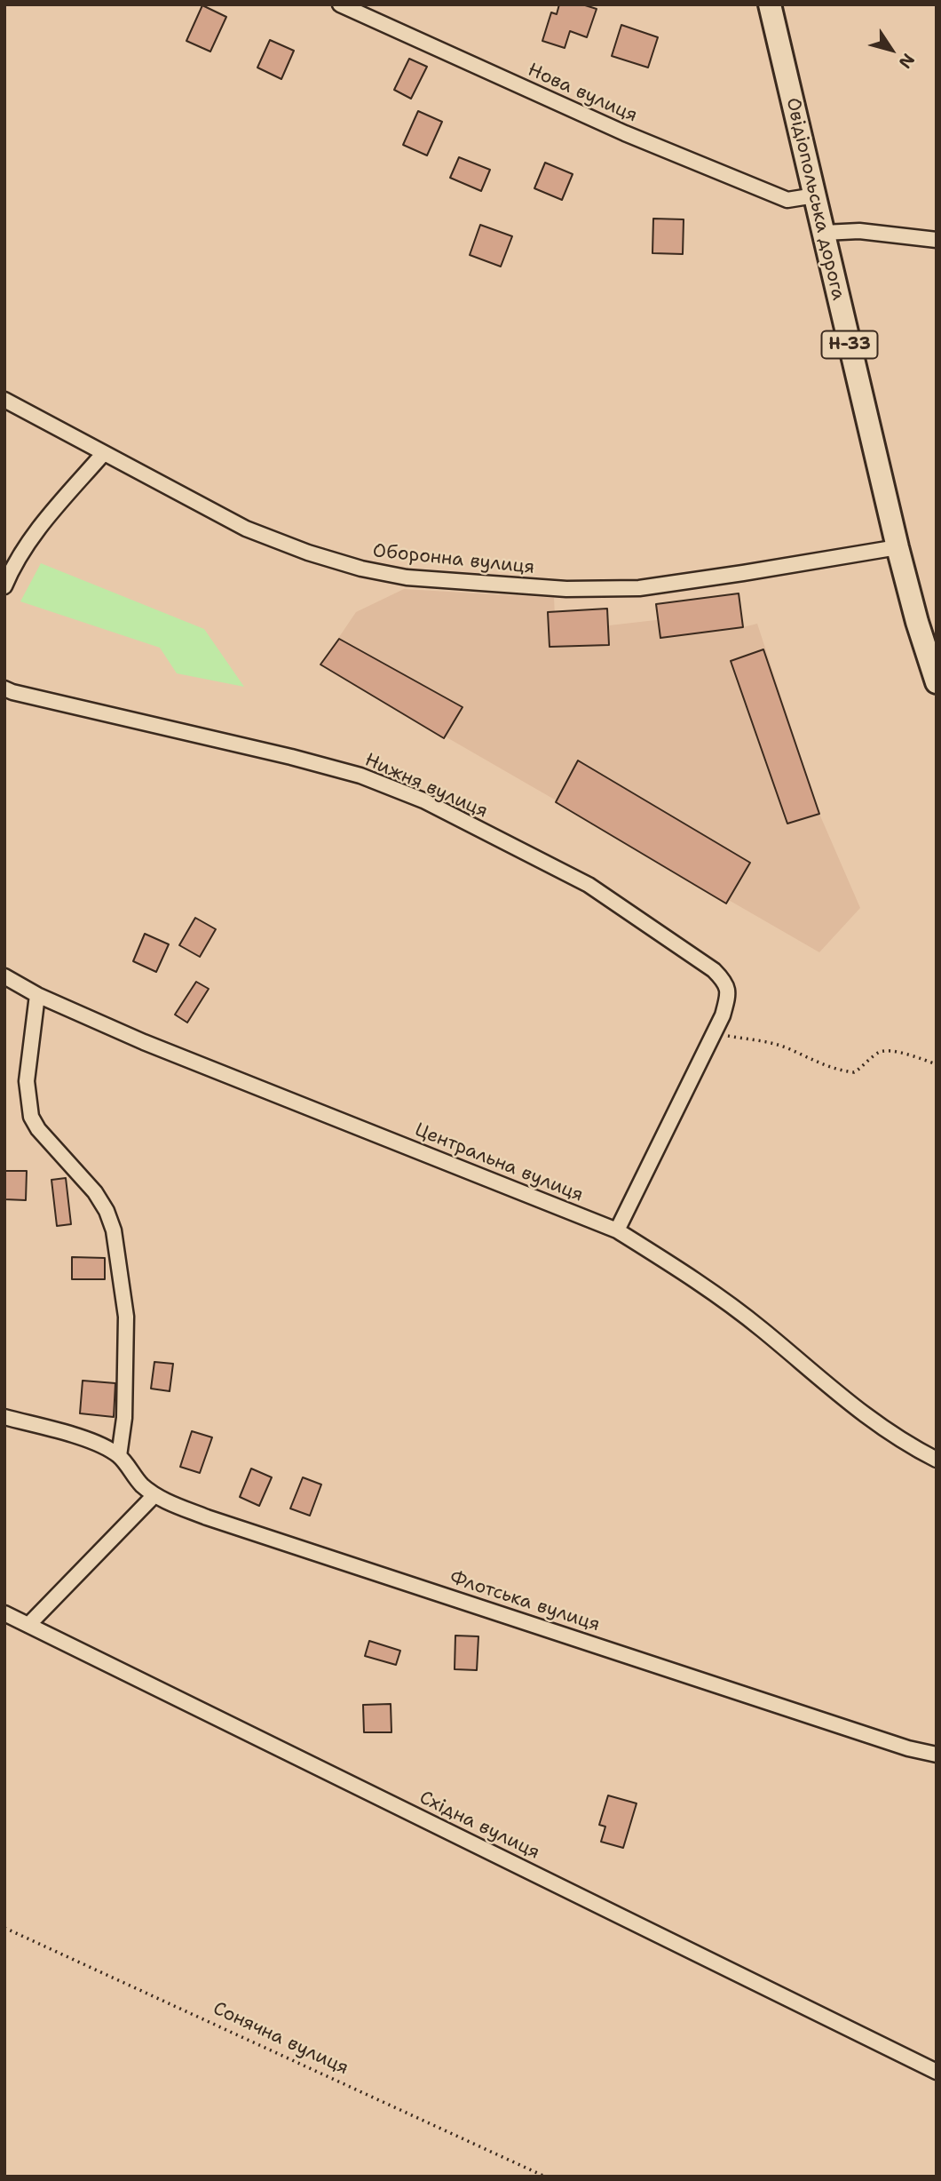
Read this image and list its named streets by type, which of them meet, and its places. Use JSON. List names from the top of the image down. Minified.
{"streets":{"main road":["Овідіопольська дорога","Н-33"],"street":["Нова вулиця","Оборонна вулиця","Нижня вулиця","Центральна вулиця","Флотська вулиця","Східна вулиця"],"path":["Сонячна вулиця"]},"crossings":[["Нова вулиця","Овідіопольська дорога"],["Овідіопольська дорога","Оборонна вулиця"]],"north":"bottom right"}
